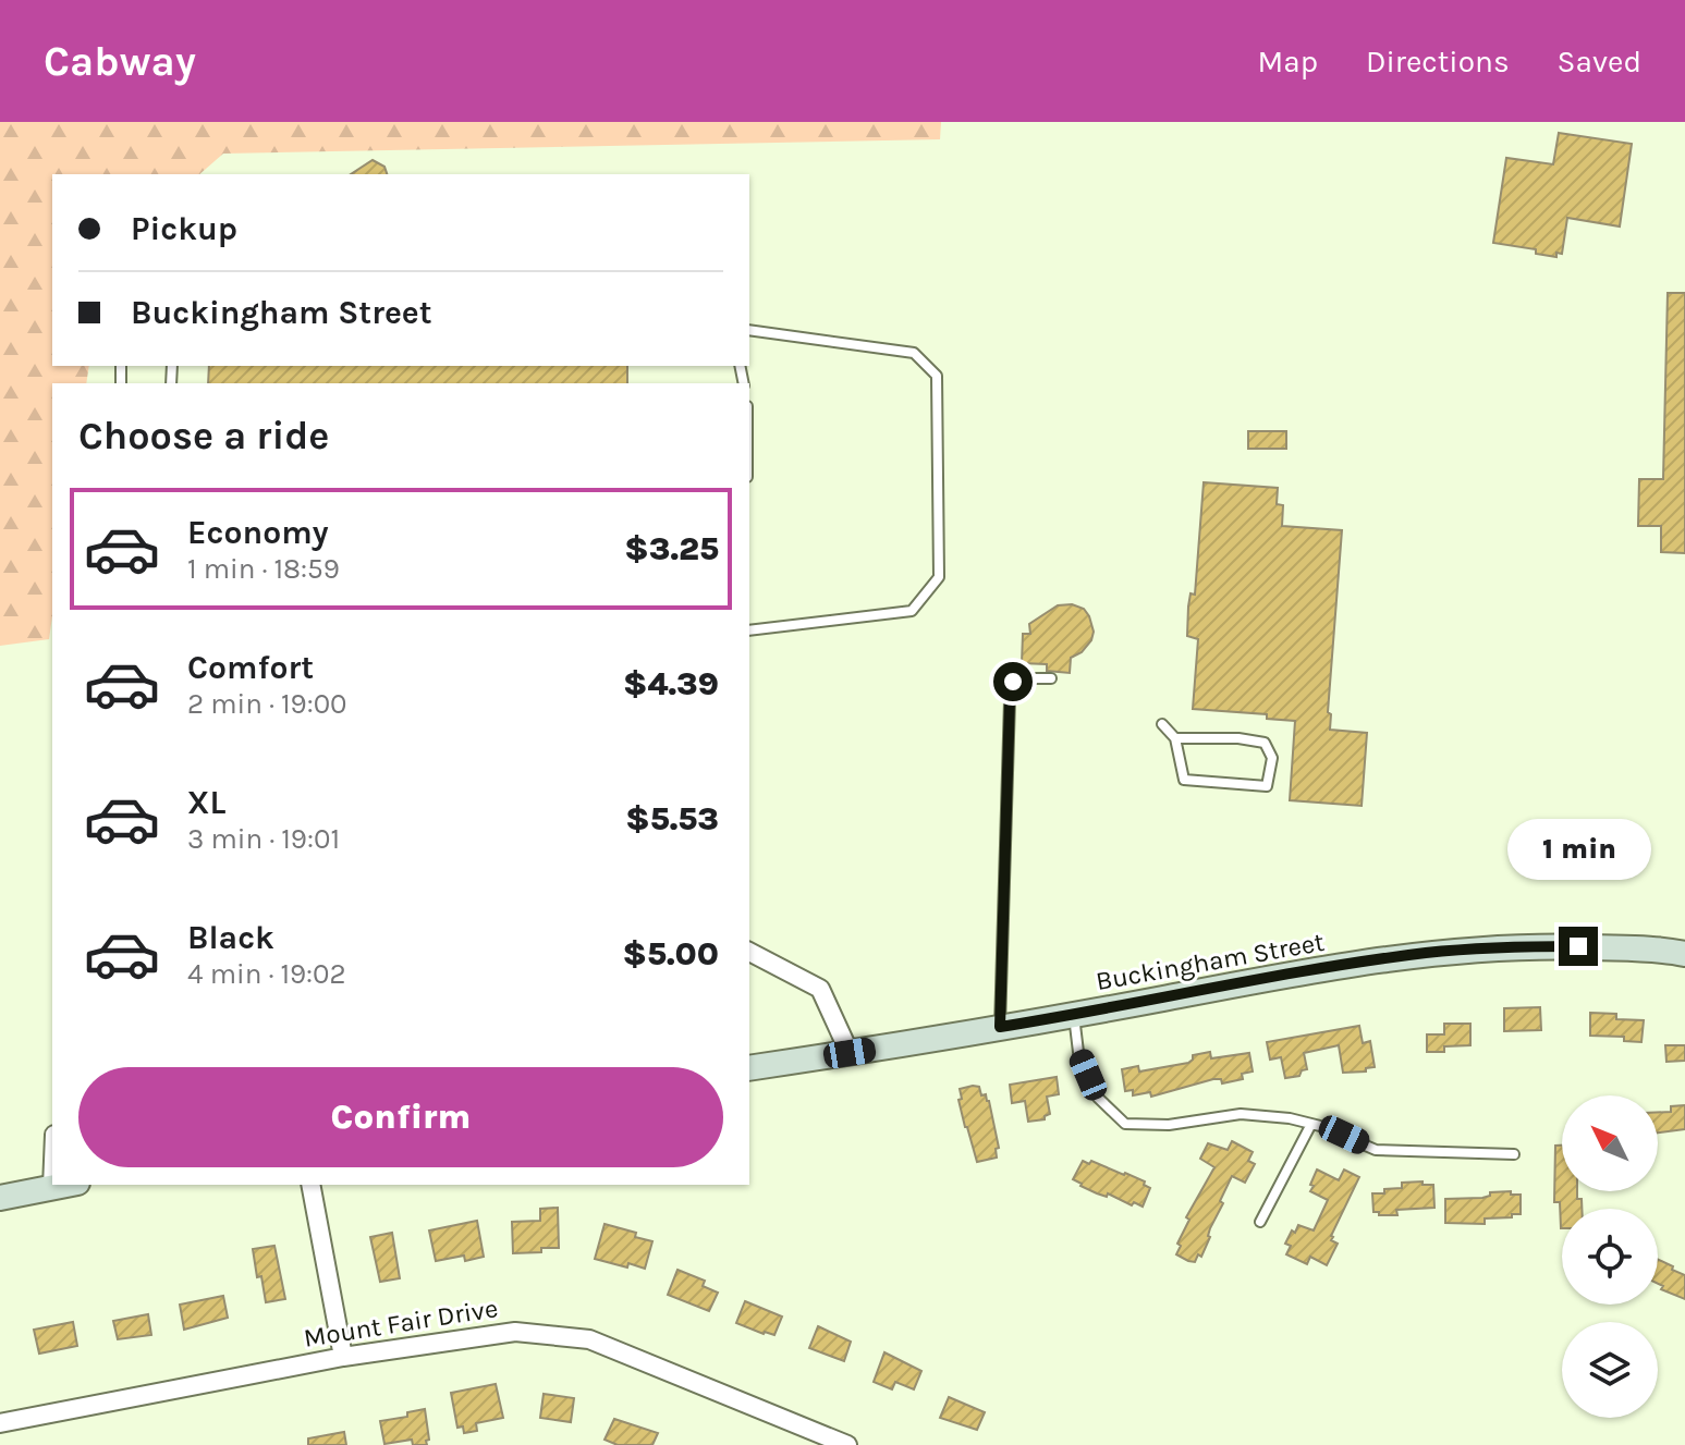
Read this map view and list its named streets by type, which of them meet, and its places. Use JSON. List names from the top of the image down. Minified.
{"streets":{"main road":["Buckingham Street"],"street":["Mount Fair Drive"]},"north":"top left","page":{"header":"Cabway","nav":["Map","Directions","Saved"],"banner":["Pickup","Buckingham Street"],"heading":"Choose a ride","list":[{"name":"Economy","note":"1 min · 18:59","value":"$3.25"},{"name":"Comfort","note":"2 min · 19:00","value":"$4.39"},{"name":"XL","note":"3 min · 19:01","value":"$5.53"},{"name":"Black","note":"4 min · 19:02","value":"$5.00"}],"bubble":"1 min","buttons":"Confirm"}}
